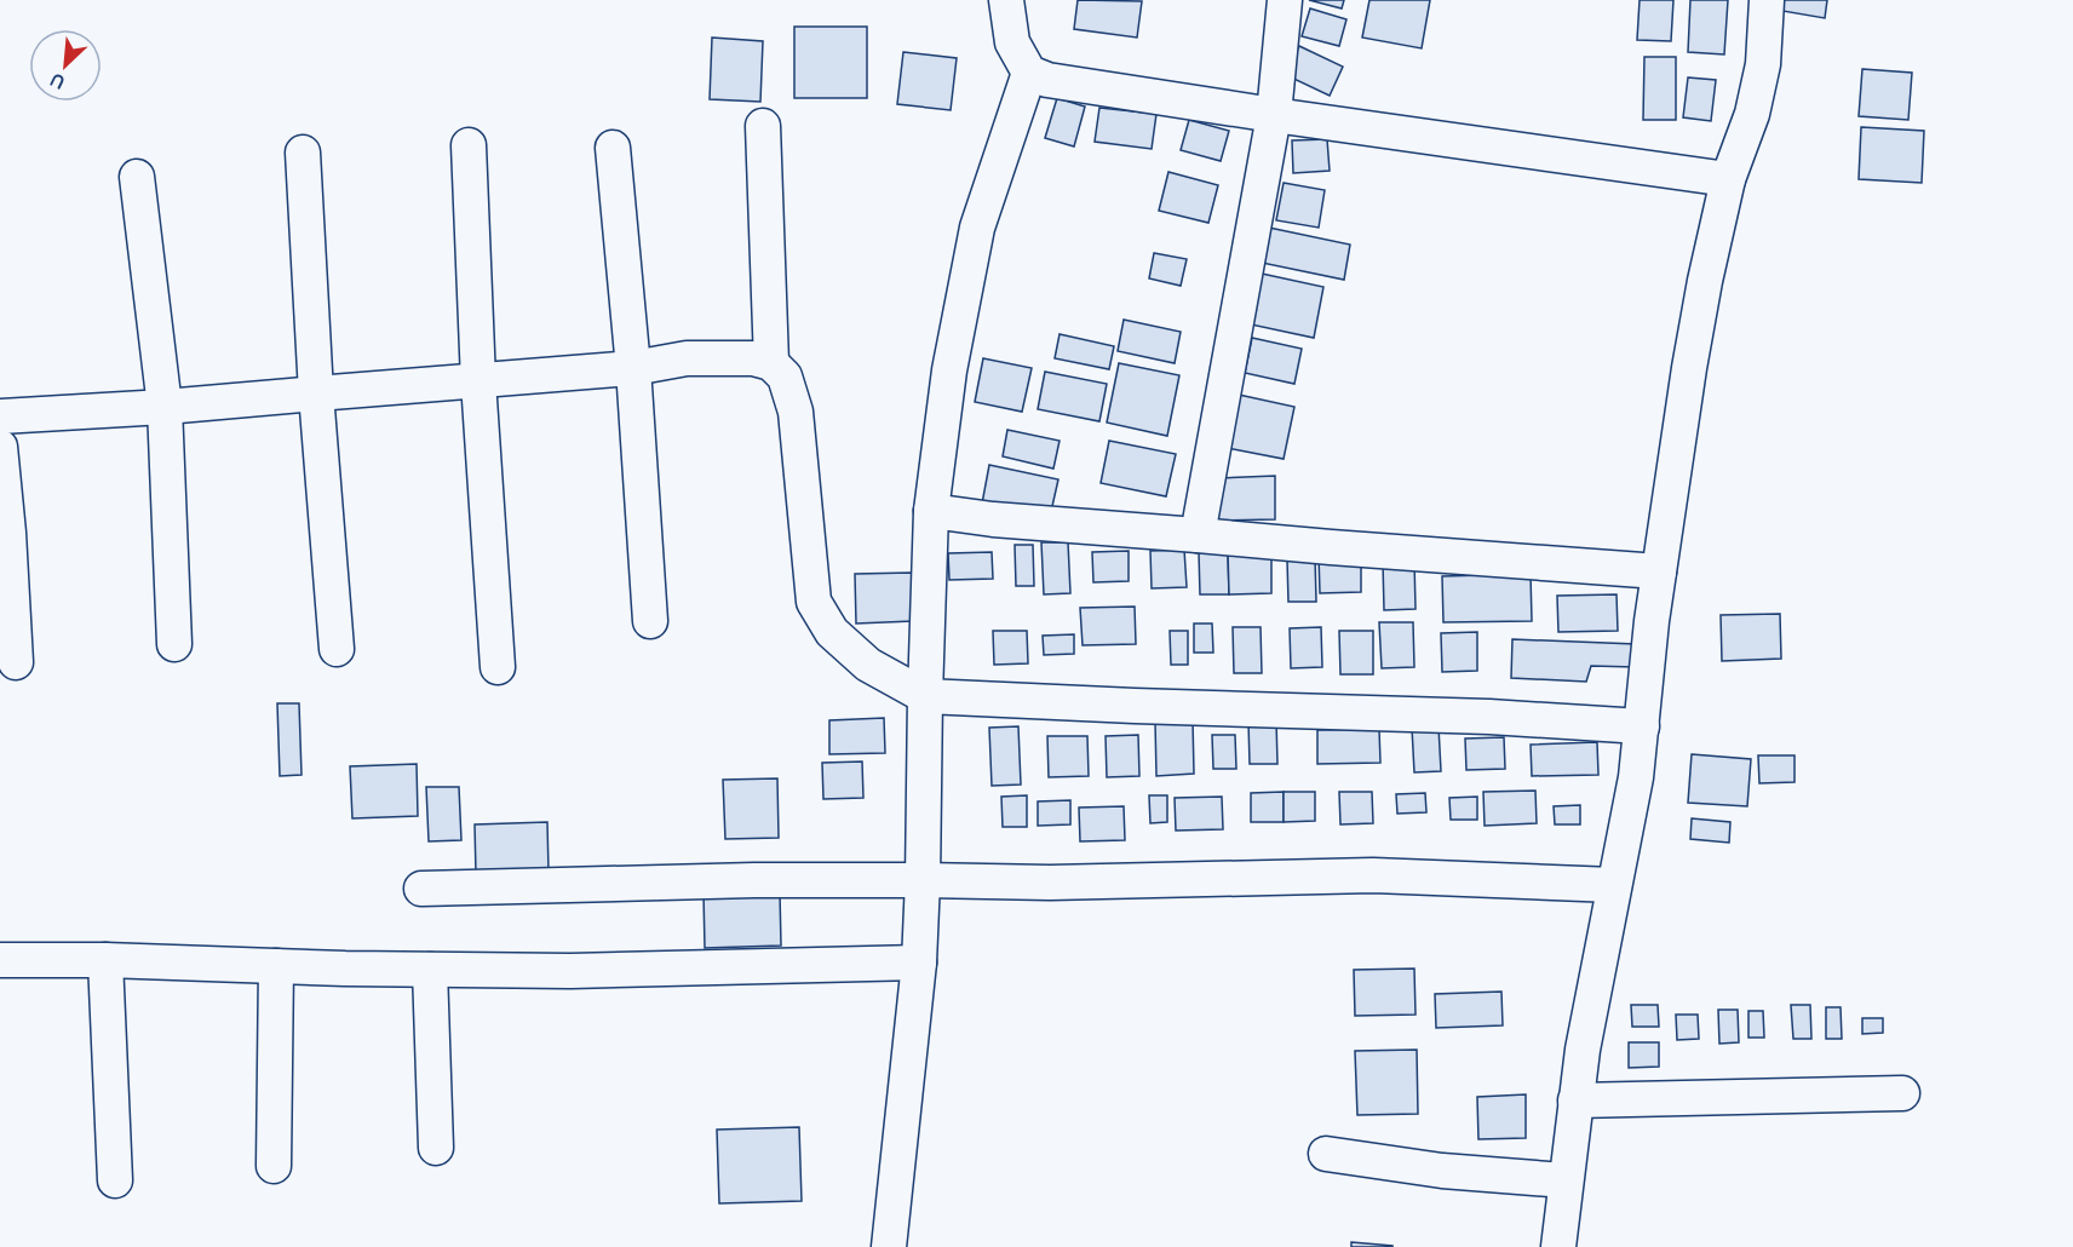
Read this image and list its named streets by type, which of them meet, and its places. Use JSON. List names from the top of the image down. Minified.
{"north":"bottom left"}
